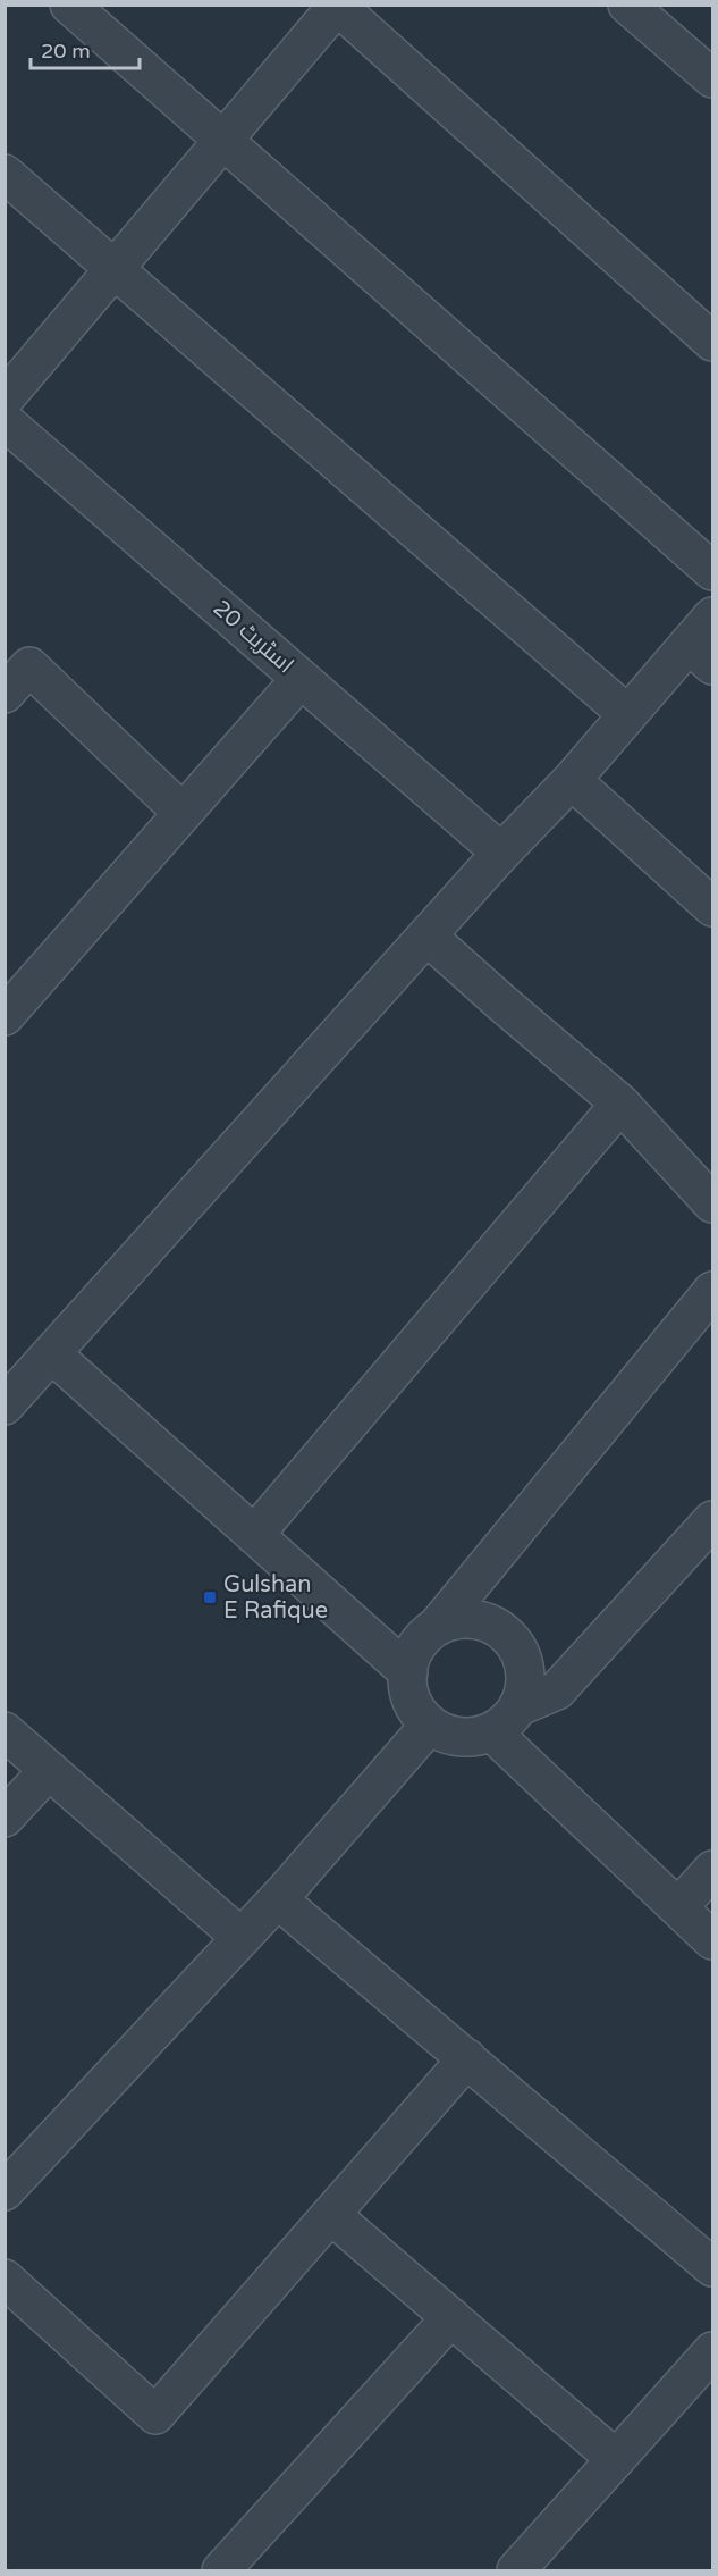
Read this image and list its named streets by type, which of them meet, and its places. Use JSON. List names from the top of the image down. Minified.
{"streets":{"street":["اسٹریٹ 20"]},"places":{"transit":["Gulshan E Rafique"]},"scale_bar":"20 m"}
